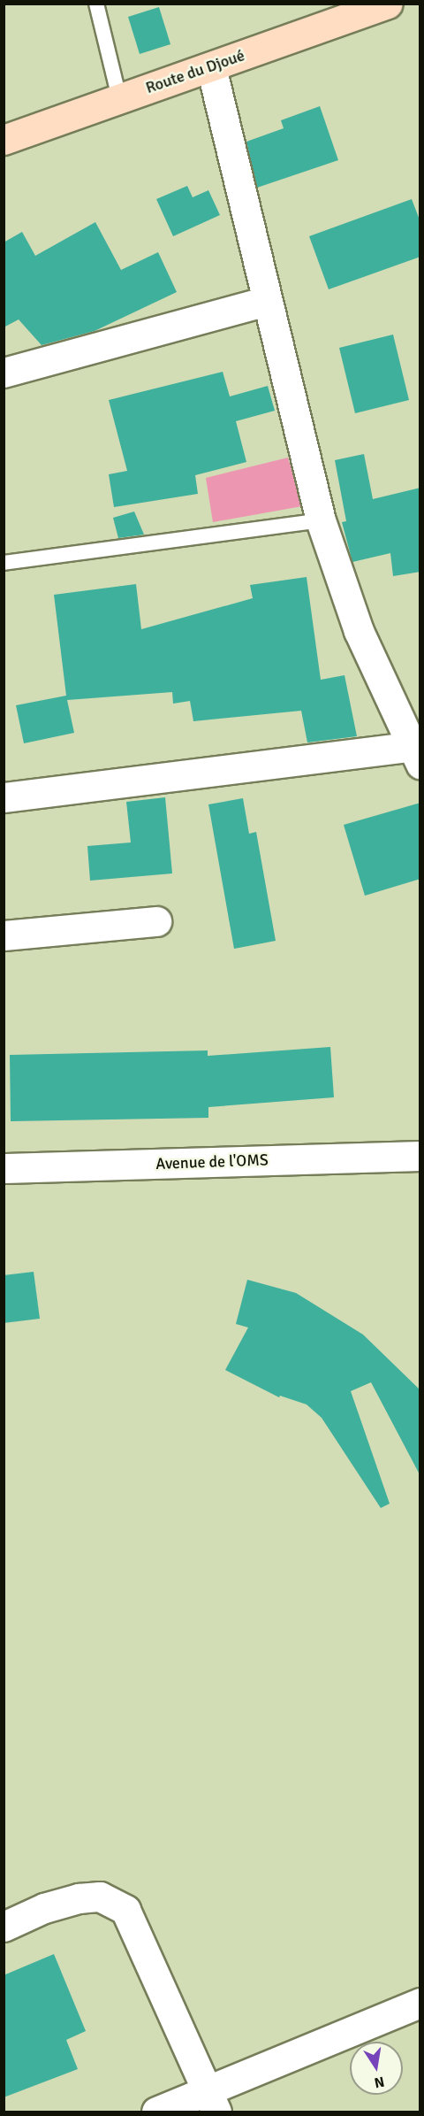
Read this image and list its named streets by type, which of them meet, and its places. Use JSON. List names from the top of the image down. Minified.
{"streets":{"main road":["Route du Djoué"],"street":["Avenue de l'OMS"]},"north":"bottom"}
